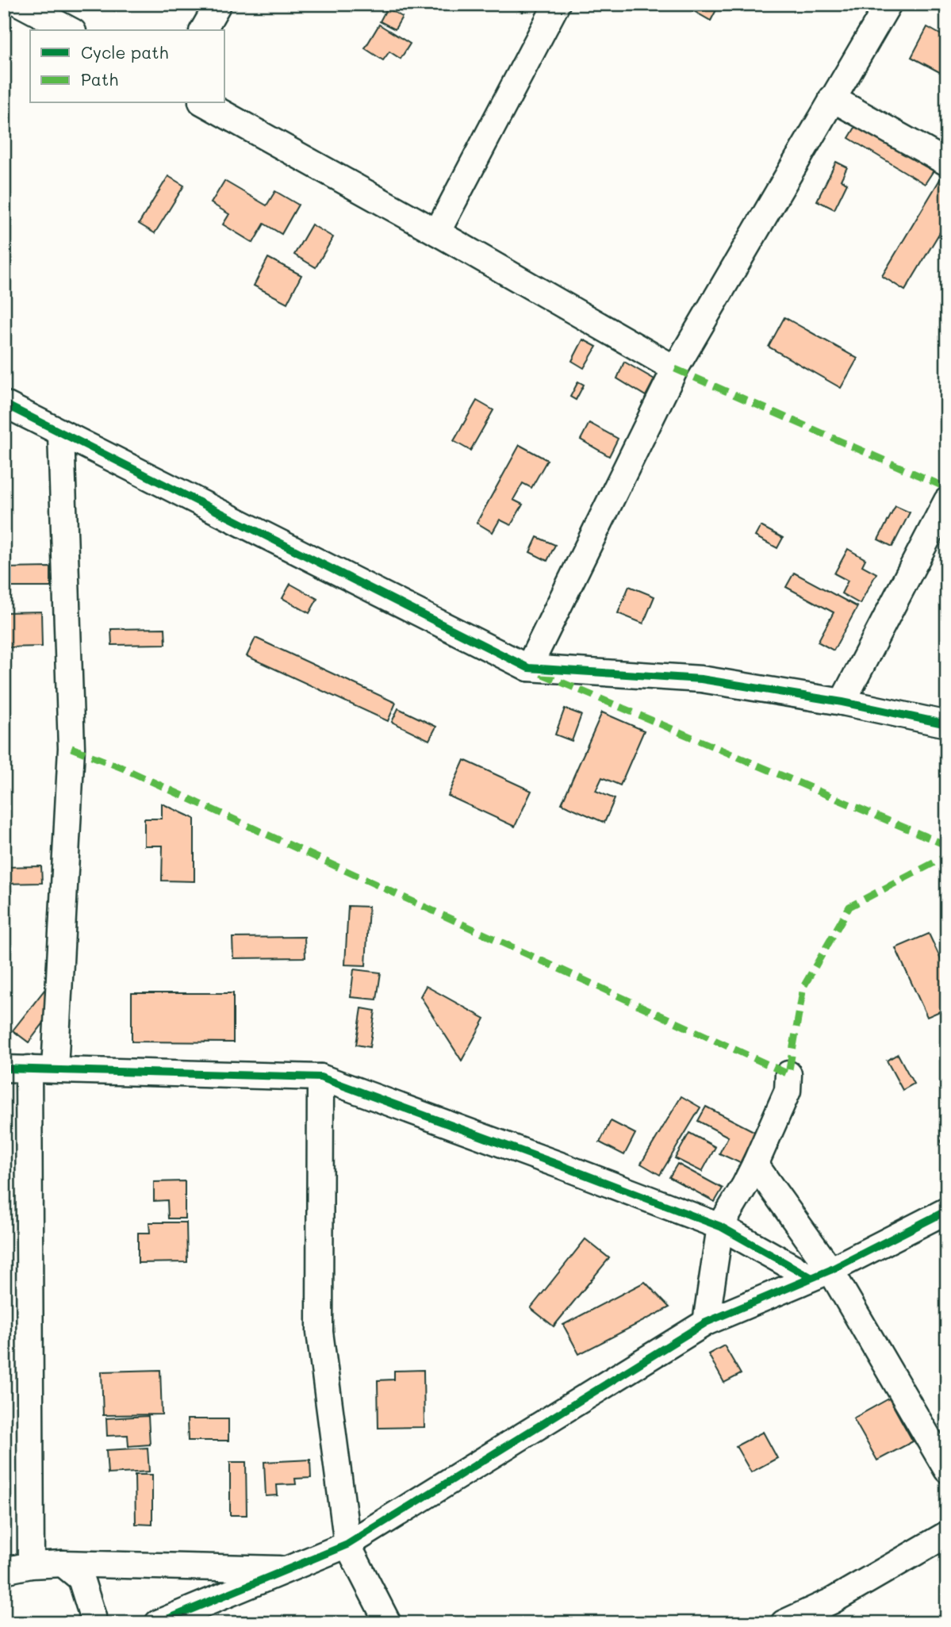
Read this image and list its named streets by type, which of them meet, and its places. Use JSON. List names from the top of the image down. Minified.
{"legend":["Cycle path","Path"]}
